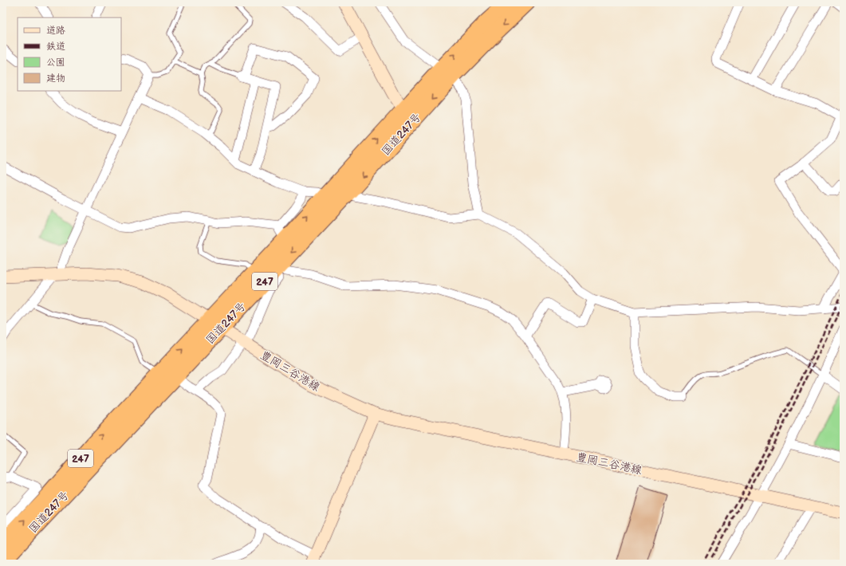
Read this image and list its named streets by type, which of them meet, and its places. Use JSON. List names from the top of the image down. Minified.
{"streets":{"highway":["国道247号","247"],"main road":["豊岡三谷港線"]},"crossings":[["国道247号","豊岡三谷港線"]],"legend":["道路","鉄道","公園","建物"]}
